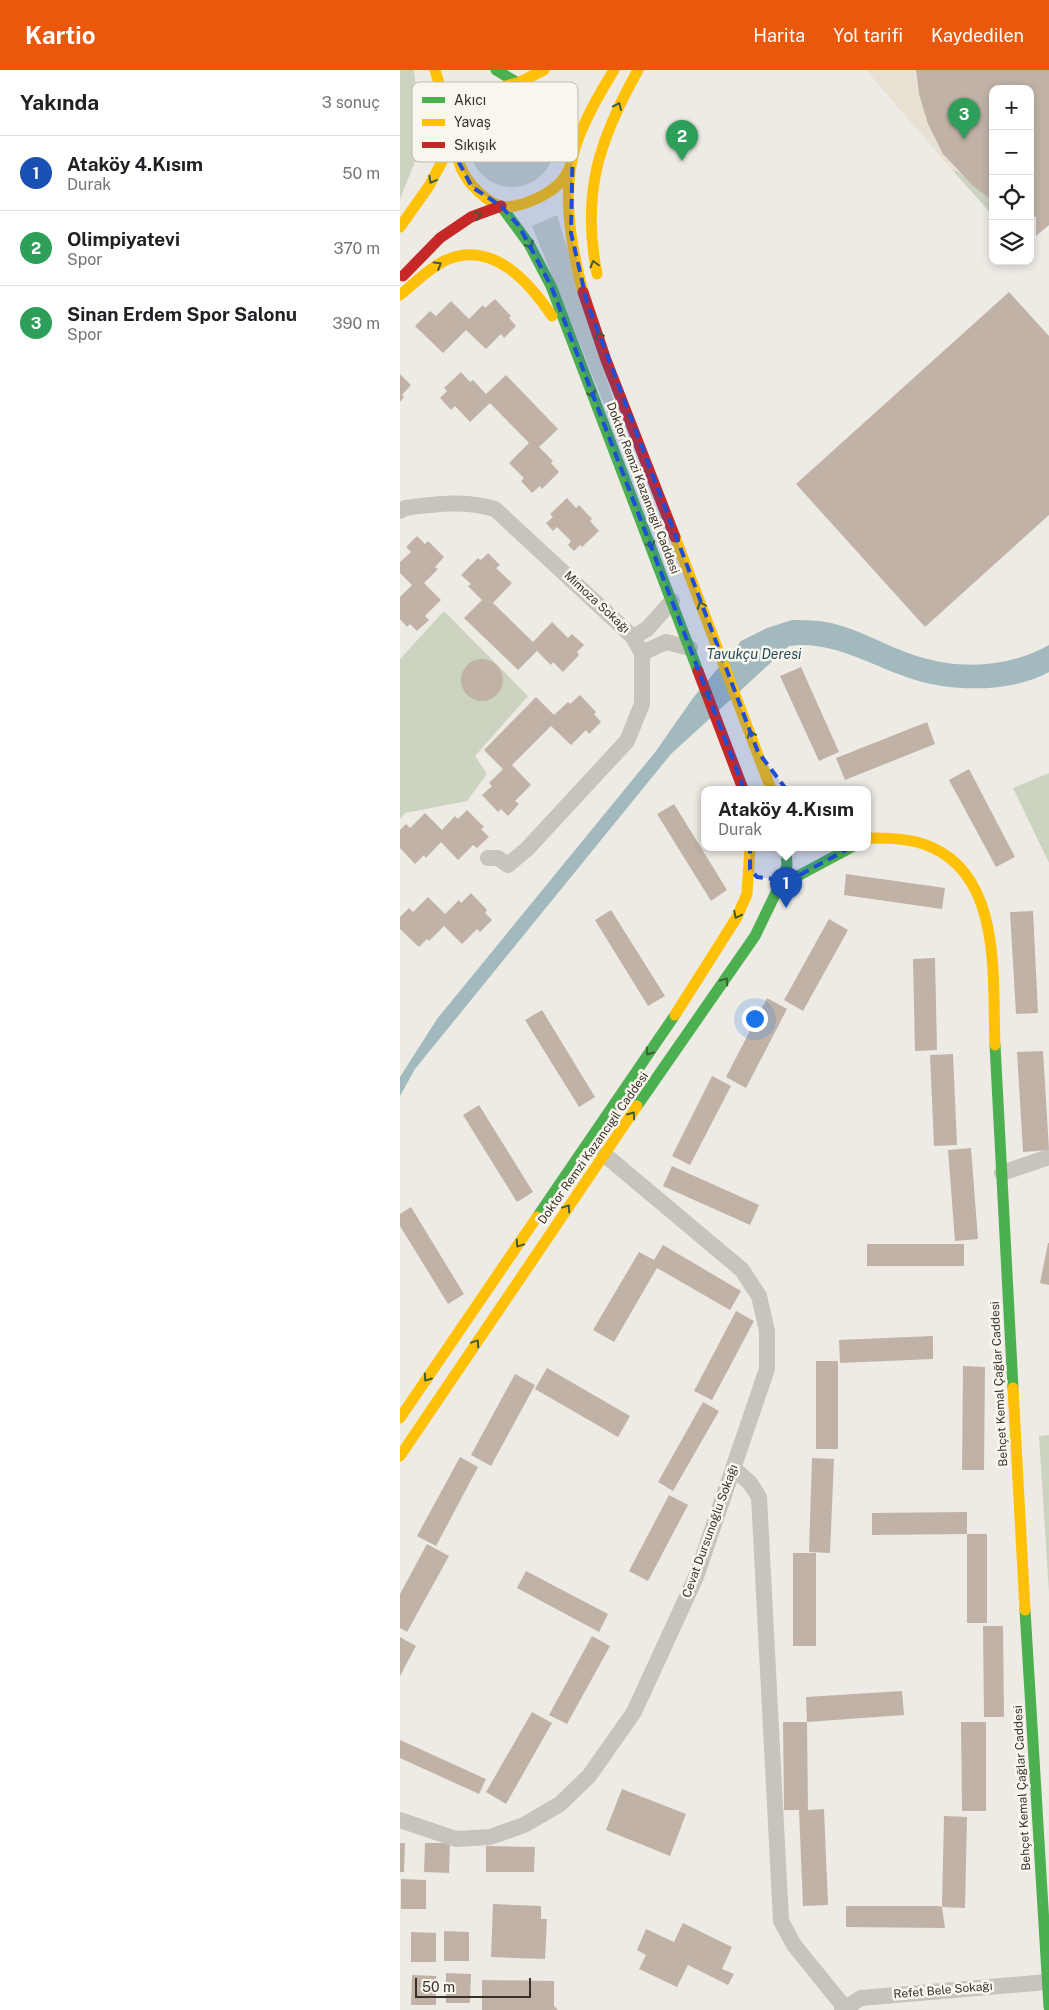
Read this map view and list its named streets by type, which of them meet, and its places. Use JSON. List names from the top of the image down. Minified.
{"streets":{"main road":["Doktor Remzi Kazancıgil Caddesi","Behçet Kemal Çağlar Caddesi"],"street":["Mimoza Sokağı","Cevat Dursunoğlu Sokağı","Refet Bele Sokağı"]},"crossings":[["Doktor Remzi Kazancıgil Caddesi","Cevat Dursunoğlu Sokağı"],["Behçet Kemal Çağlar Caddesi","Refet Bele Sokağı"]],"water":["Tavukçu Deresi"],"legend":["Akıcı","Yavaş","Sıkışık"],"scale_bar":"50 m","page":{"header":"Kartio","nav":["Harita","Yol tarifi","Kaydedilen"],"heading":["Yakında","3 sonuç"],"map_buttons":["+","−"],"pins":["3","2","1"],"list":[{"mark":"1","name":"Ataköy 4.Kısım","note":"Durak","value":"50 m"},{"mark":"2","name":"Olimpiyatevi","note":"Spor","value":"370 m"},{"mark":"3","name":"Sinan Erdem Spor Salonu","note":"Spor","value":"390 m"}],"popup":["Ataköy 4.Kısım","Durak"],"scale":"50 m"}}
